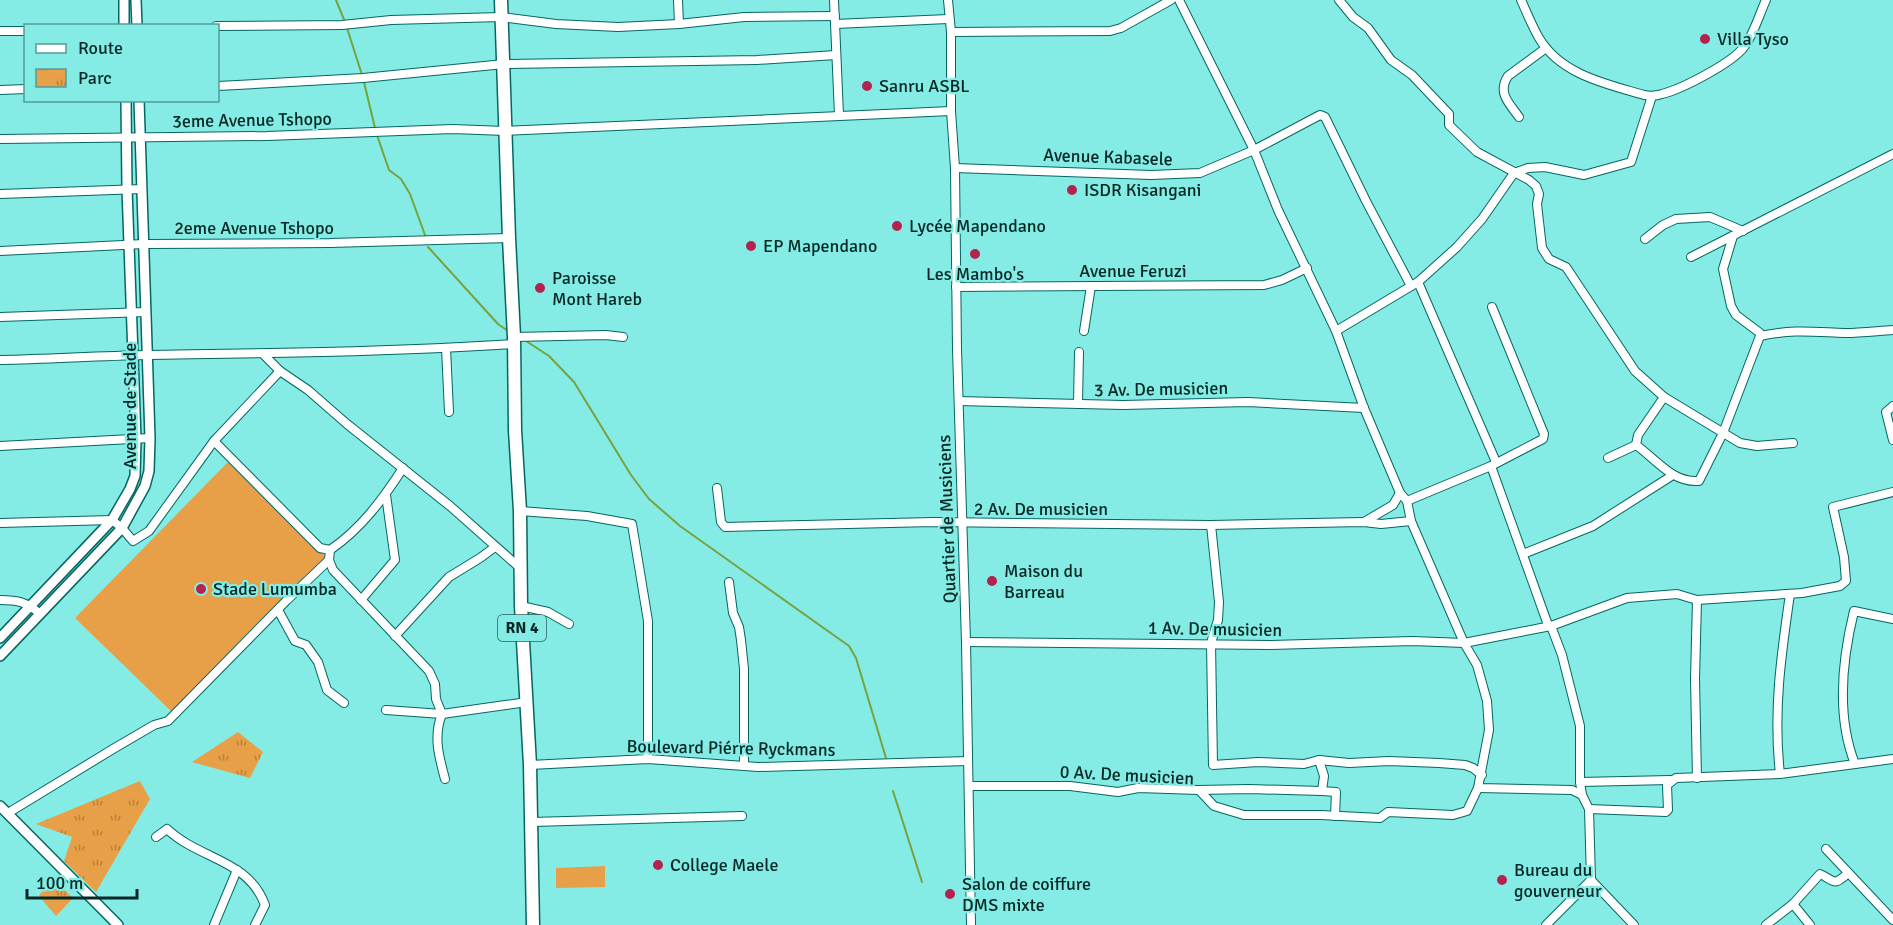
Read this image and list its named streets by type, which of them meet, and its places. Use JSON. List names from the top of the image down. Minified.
{"streets":{"highway":["RN 4"],"street":["3eme Avenue Tshopo","Avenue Kabasele","2eme Avenue Tshopo","Avenue Feruzi","3 Av. De musicien","Avenue de Stade","2 Av. De musicien","Quartier de Musiciens","1 Av. De musicien","Boulevard Piérre Ryckmans","0 Av. De musicien"]},"crossings":[["3eme Avenue Tshopo","Avenue de Stade"],["3eme Avenue Tshopo","Quartier de Musiciens"],["3eme Avenue Tshopo","RN 4"],["Avenue Kabasele","Quartier de Musiciens"],["Avenue Kabasele","1 Av. De musicien"],["2eme Avenue Tshopo","Avenue de Stade"],["2eme Avenue Tshopo","RN 4"],["Avenue Feruzi","Quartier de Musiciens"],["3 Av. De musicien","Quartier de Musiciens"],["2 Av. De musicien","Quartier de Musiciens"],["2 Av. De musicien","0 Av. De musicien"],["Quartier de Musiciens","1 Av. De musicien"],["Quartier de Musiciens","Boulevard Piérre Ryckmans"],["Quartier de Musiciens","0 Av. De musicien"],["RN 4","Boulevard Piérre Ryckmans"],["1 Av. De musicien","0 Av. De musicien"]],"places":["Villa Tyso","Sanru ASBL","ISDR Kisangani","Lycée Mapendano","EP Mapendano","Les Mambo's","Paroisse Mont Hareb","Maison du Barreau","Stade Lumumba","College Maele","Bureau du gouverneur","Salon de coiffure DMS mixte"],"legend":["Route","Parc"],"scale_bar":"100 m"}
